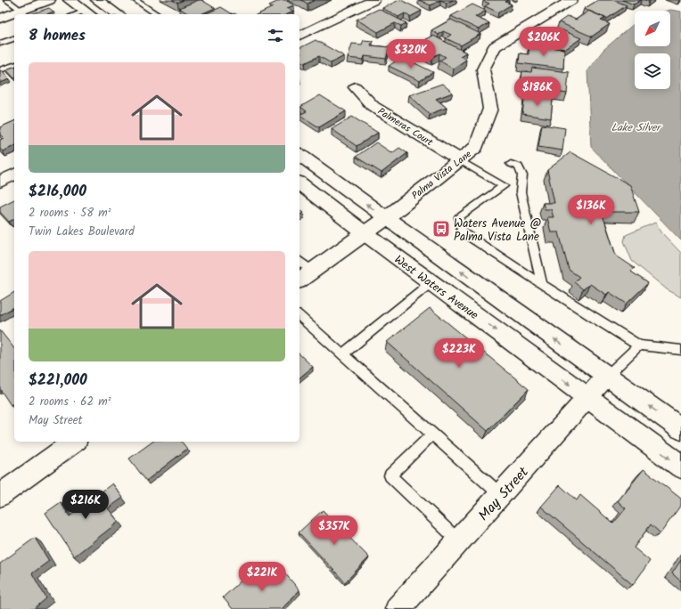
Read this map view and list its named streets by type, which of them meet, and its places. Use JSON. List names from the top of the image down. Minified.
{"streets":{"main road":["West Waters Avenue"],"street":["Palmeras Court","Palma Vista Lane","May Street"]},"crossings":[["Palmeras Court","Palma Vista Lane"],["Palma Vista Lane","West Waters Avenue"],["West Waters Avenue","May Street"]],"water":["Lake Silver"],"places":{"bus stop":["Waters Avenue @ Palma Vista Lane"]},"north":"bottom left","page":{"heading":"8 homes","price":["$206K","$320K","$186K","$136K","$223K","$216K","$357K","$221K"],"list":[{"name":"$216,000","note":"2 rooms · 58 m² · Twin Lakes Boulevard"},{"name":"$221,000","note":"2 rooms · 62 m² · May Street"}]}}
